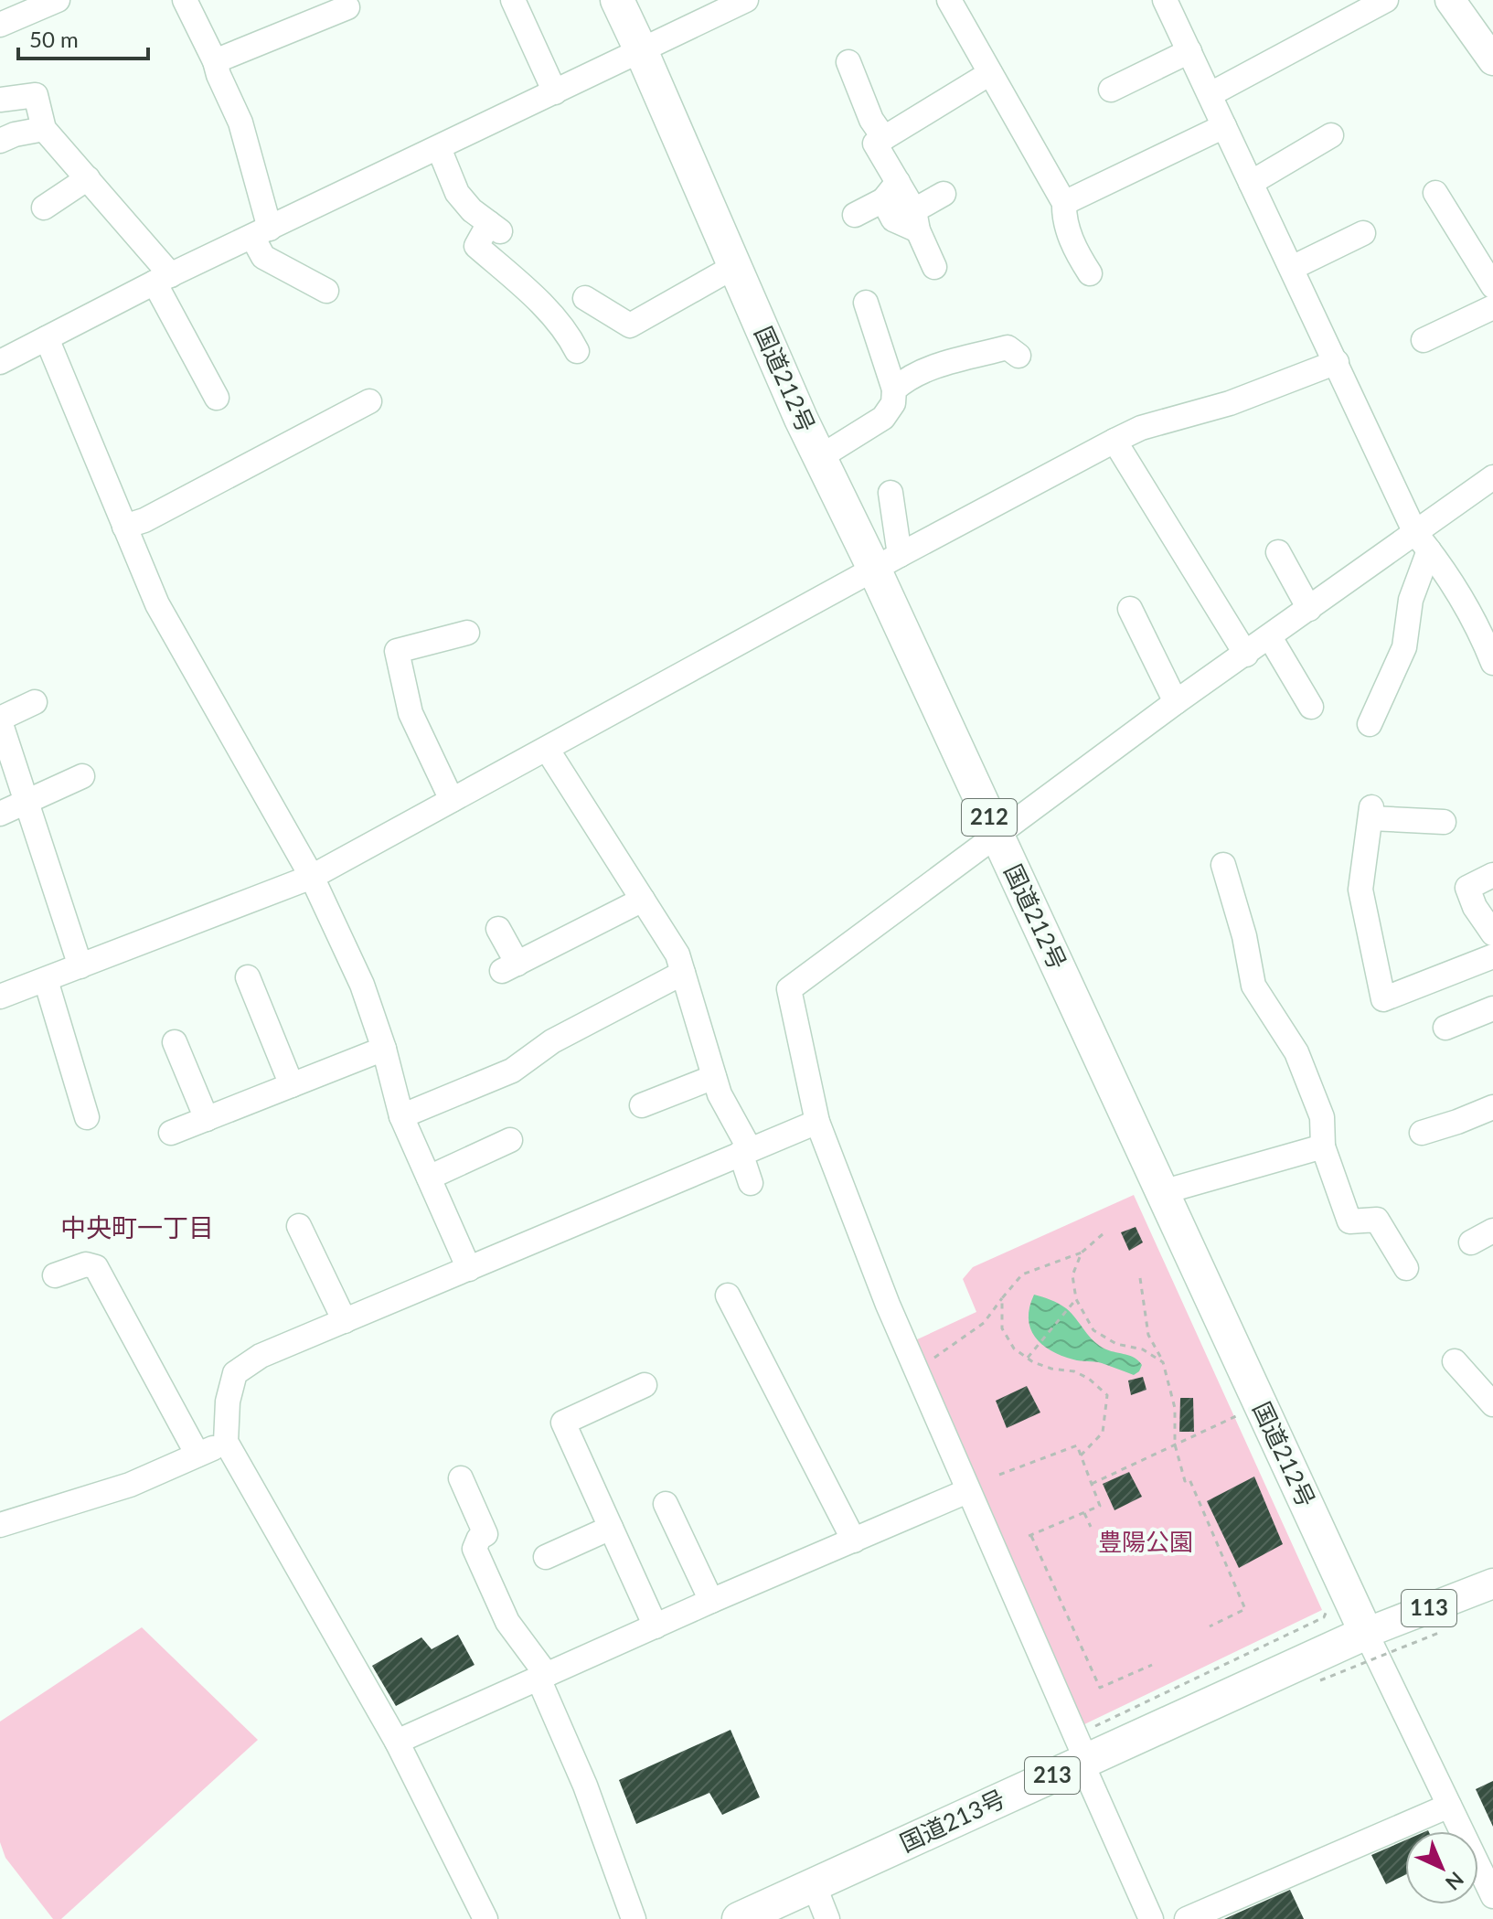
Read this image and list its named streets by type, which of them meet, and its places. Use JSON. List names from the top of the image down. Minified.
{"streets":{"highway":["国道212号","212","213","国道213号"],"main road":["113"]},"crossings":[["国道212号","113"],["国道212号","国道213号"],["113","国道213号"]],"districts":["中央町一丁目"],"parks":["豊陽公園"],"scale_bar":"50 m","north":"bottom right"}
